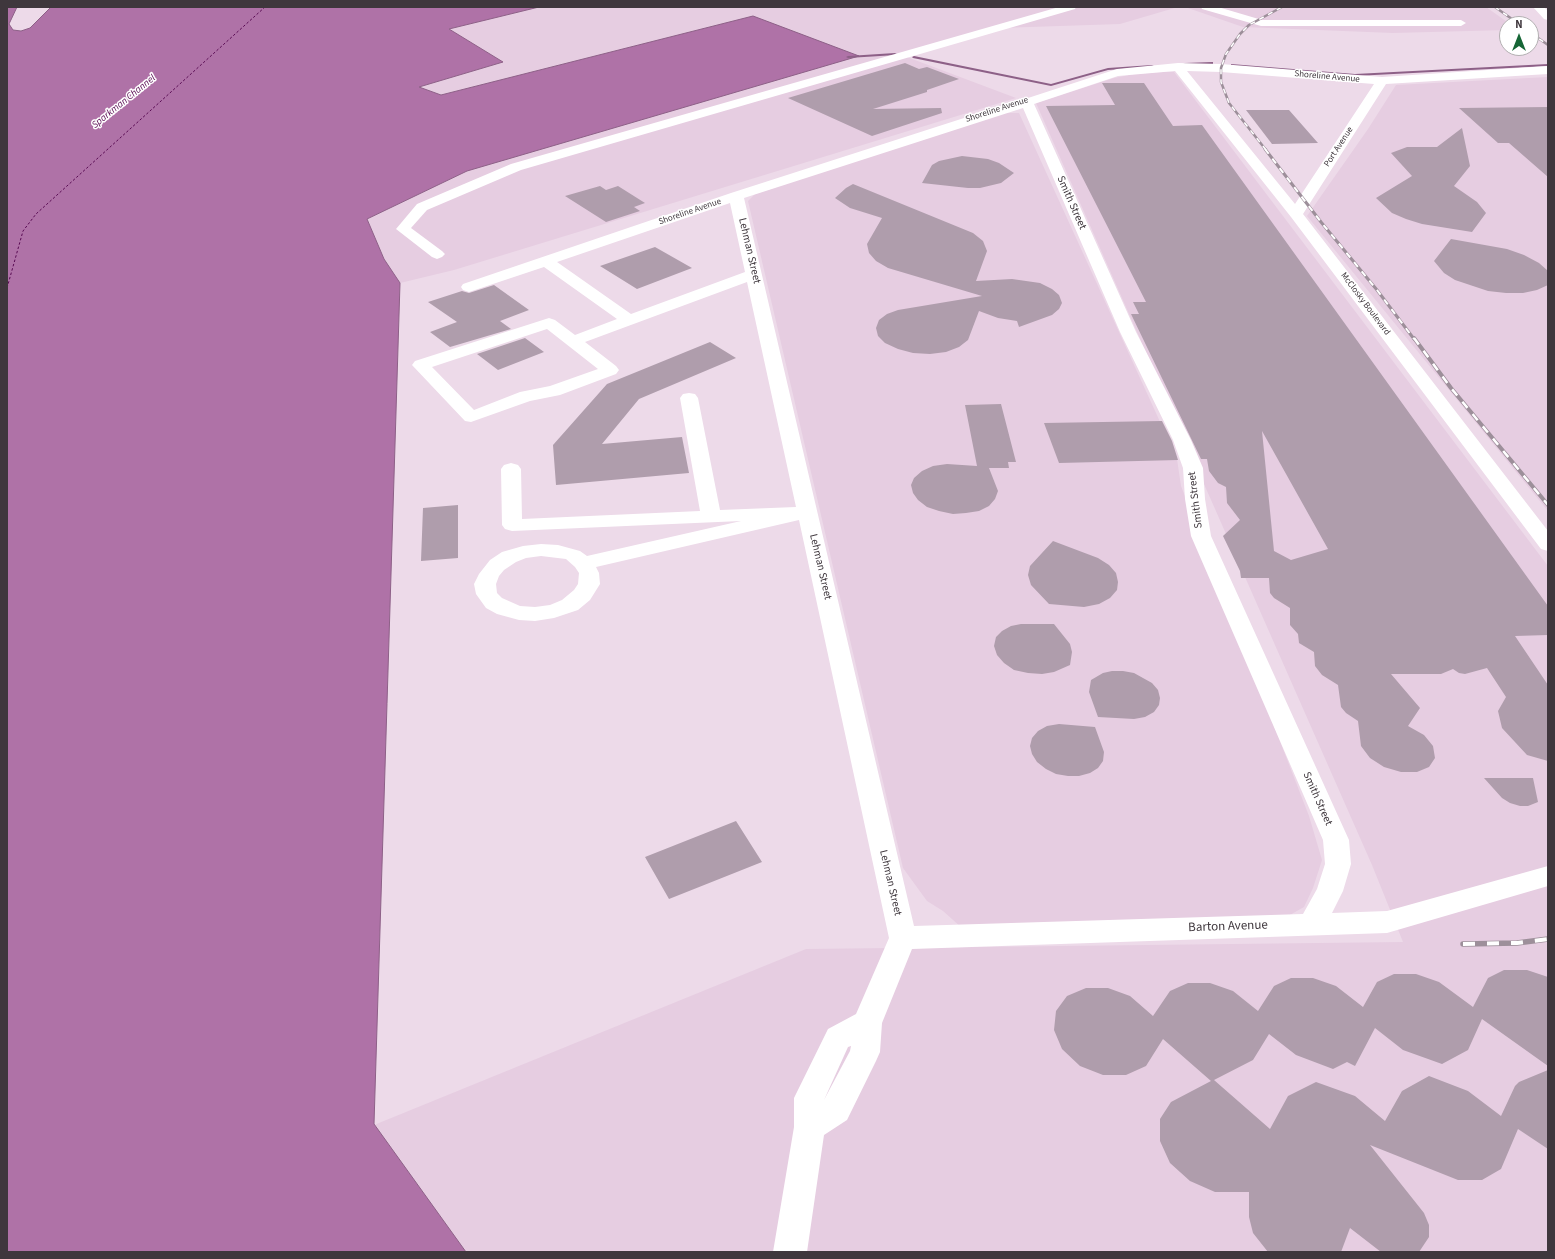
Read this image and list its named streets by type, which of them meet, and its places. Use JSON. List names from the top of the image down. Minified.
{"streets":{"street":["Shoreline Avenue","Port Avenue","Smith Street","Lehman Street","McClosky Boulevard","Barton Avenue"]},"crossings":[["Shoreline Avenue","Port Avenue"],["Shoreline Avenue","Smith Street"],["Shoreline Avenue","Lehman Street"],["Shoreline Avenue","McClosky Boulevard"],["Port Avenue","McClosky Boulevard"],["Smith Street","Barton Avenue"],["Lehman Street","Barton Avenue"]],"water":["Sparkman Channel"],"north":"top"}
